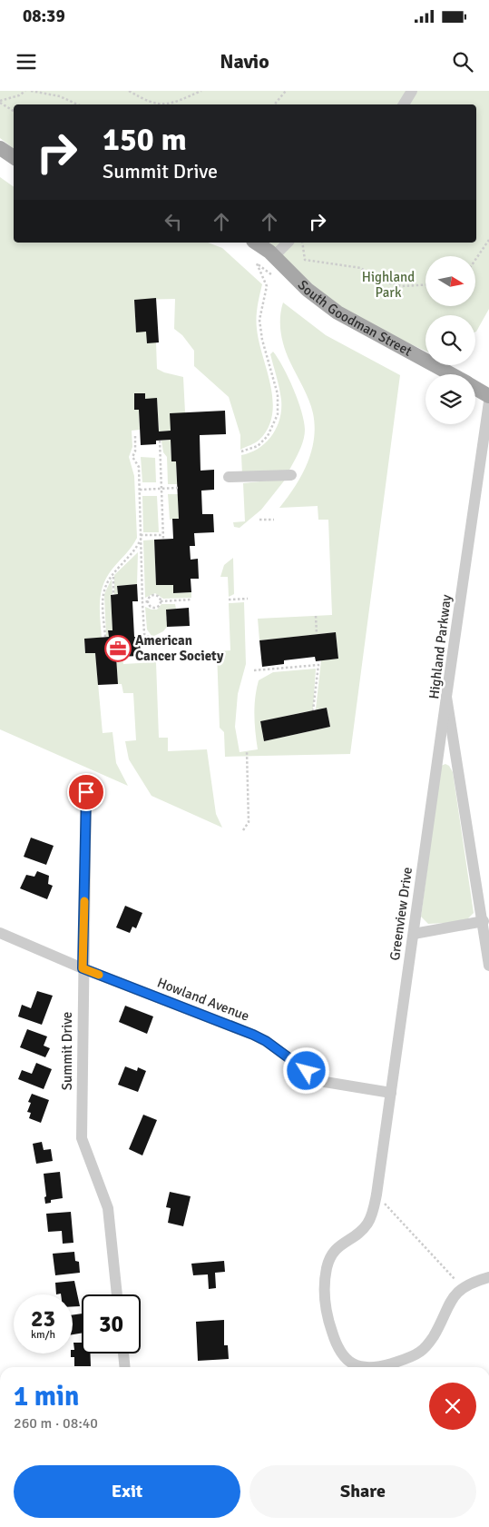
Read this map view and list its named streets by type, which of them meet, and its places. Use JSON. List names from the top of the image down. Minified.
{"streets":{"main road":["South Goodman Street"],"street":["Highland Parkway","Greenview Drive","Howland Avenue","Summit Drive"]},"crossings":[["Highland Parkway","Greenview Drive"],["Greenview Drive","Howland Avenue"],["Howland Avenue","Summit Drive"]],"parks":["Highland Park"],"places":{"office":["American Cancer Society"]},"north":"right","page":{"status":"08:39","header":"Navio","turn":["150 m","Summit Drive"],"speed":"23 km/h","limit":"30","heading":["1 min","260 m · 08:40"],"buttons":["Exit","Share"]}}
